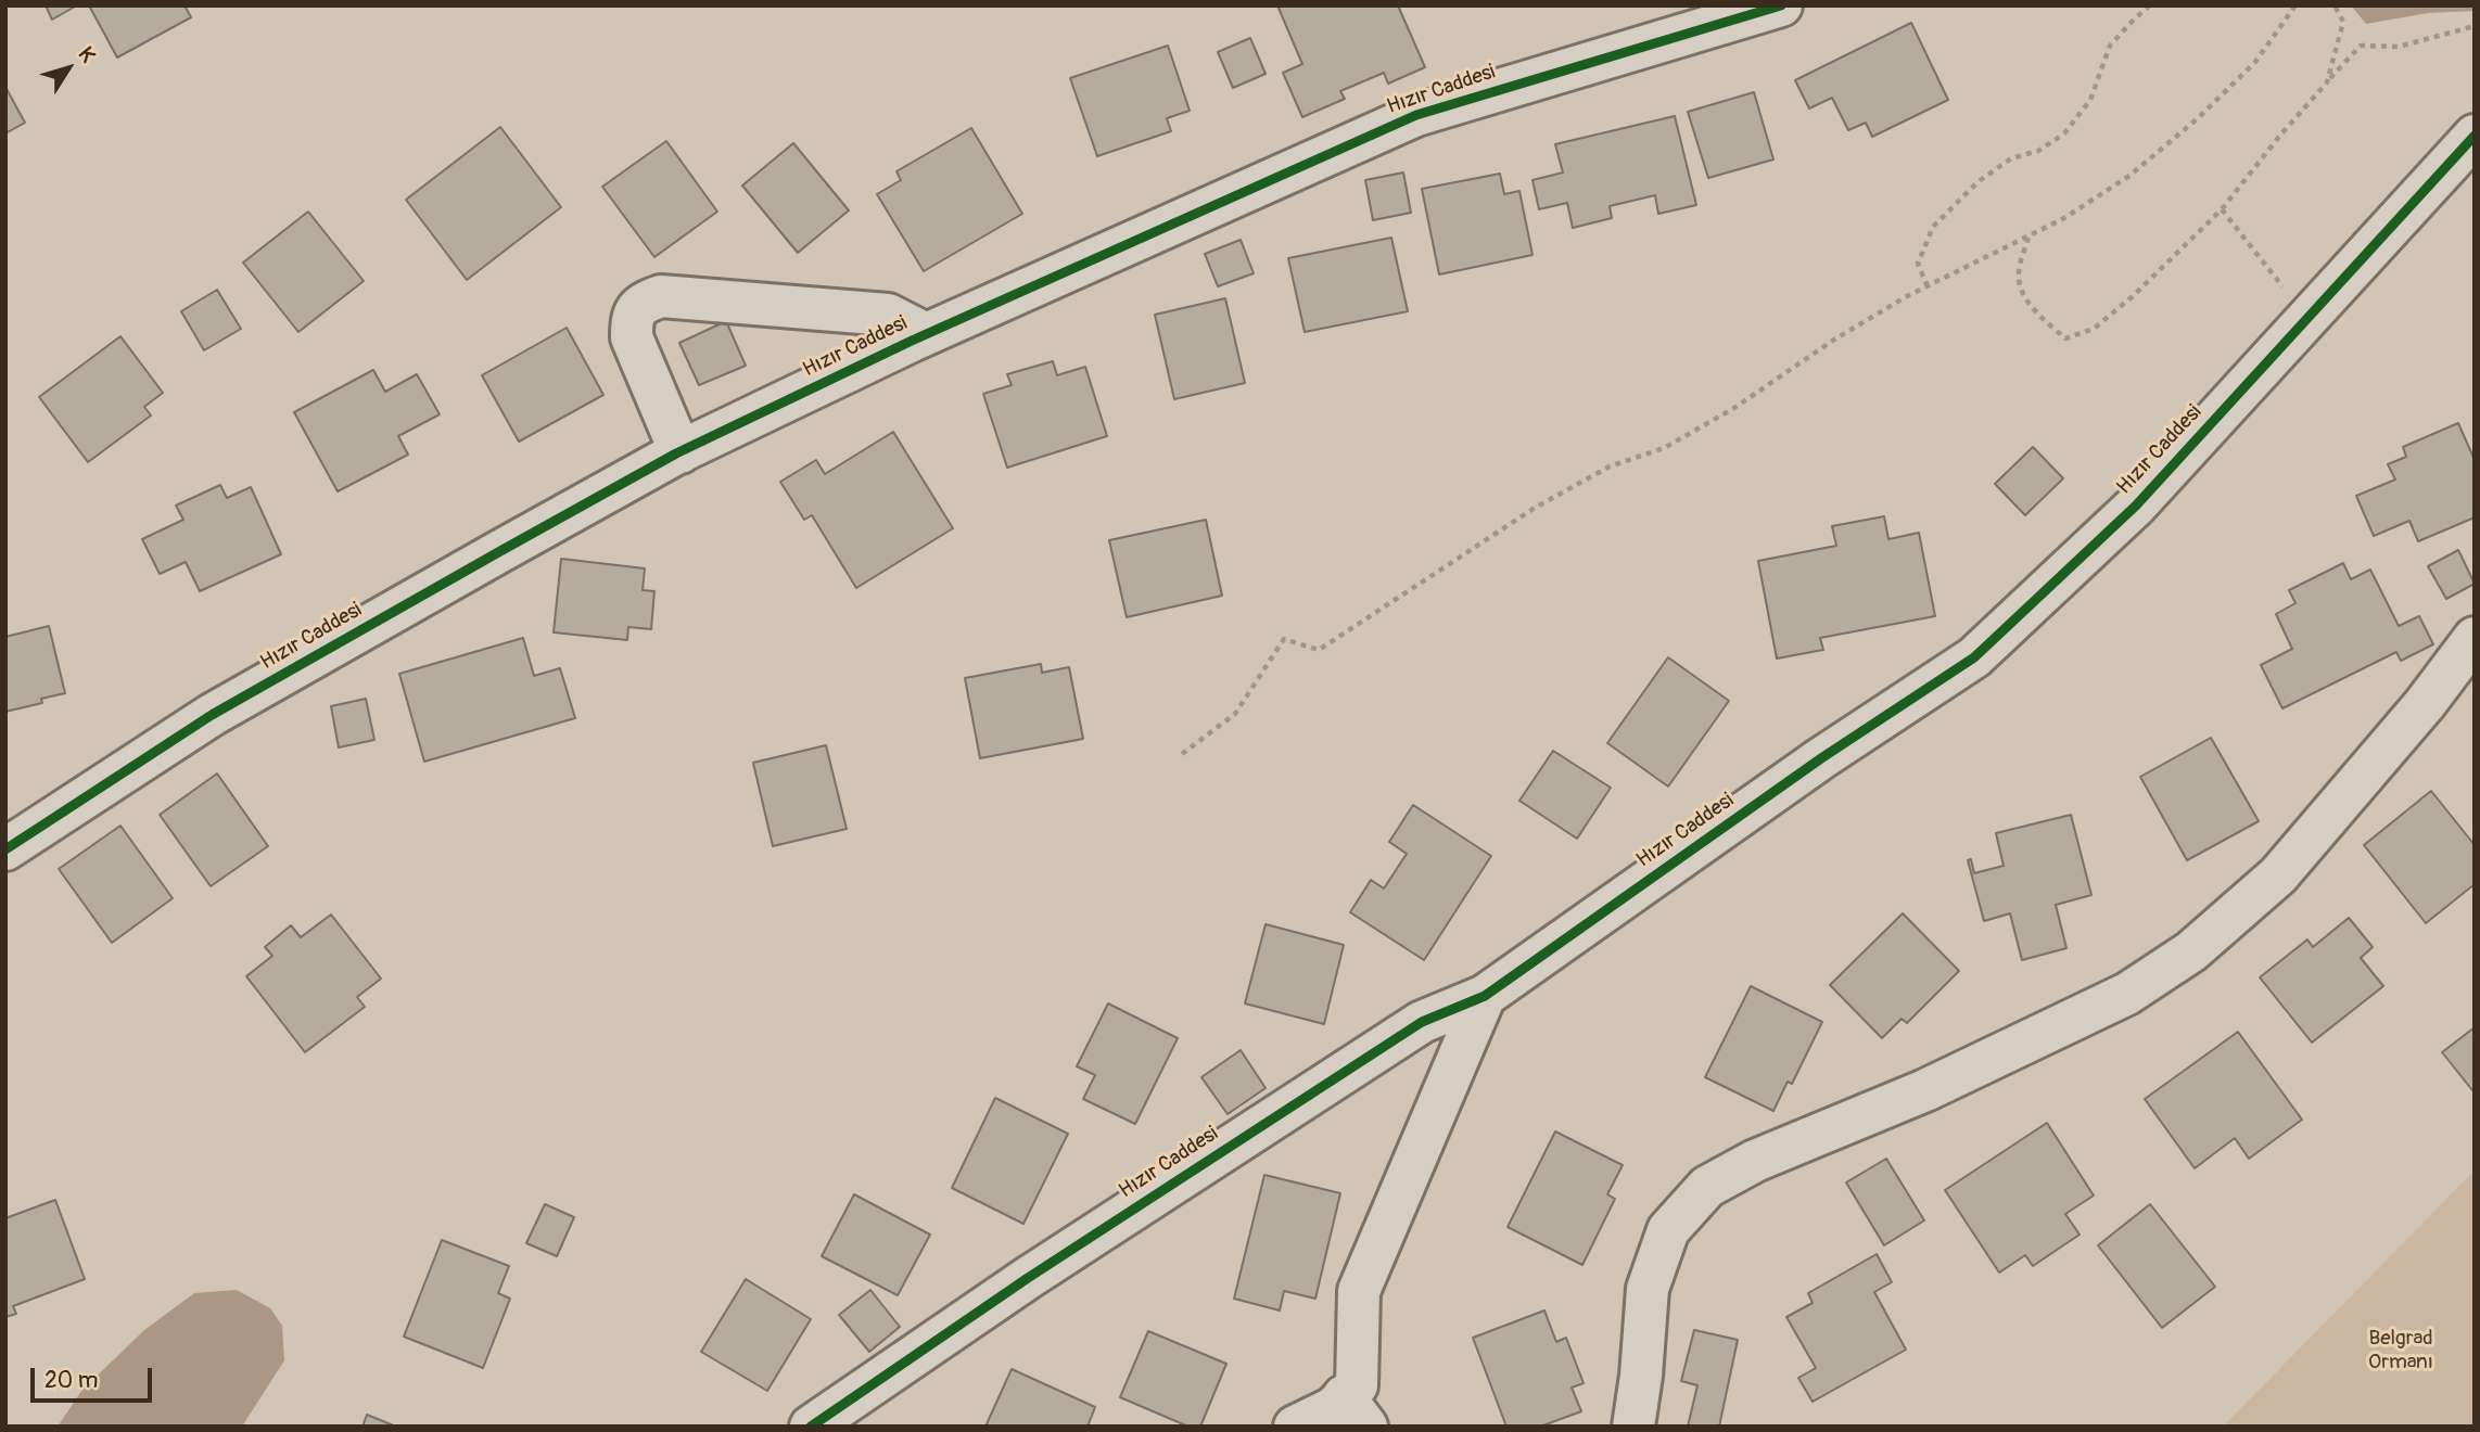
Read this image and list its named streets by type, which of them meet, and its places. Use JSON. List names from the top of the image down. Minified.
{"streets":{"street":["Hızır Caddesi"]},"parks":["Belgrad Ormanı"],"scale_bar":"20 m","north":"top right"}
